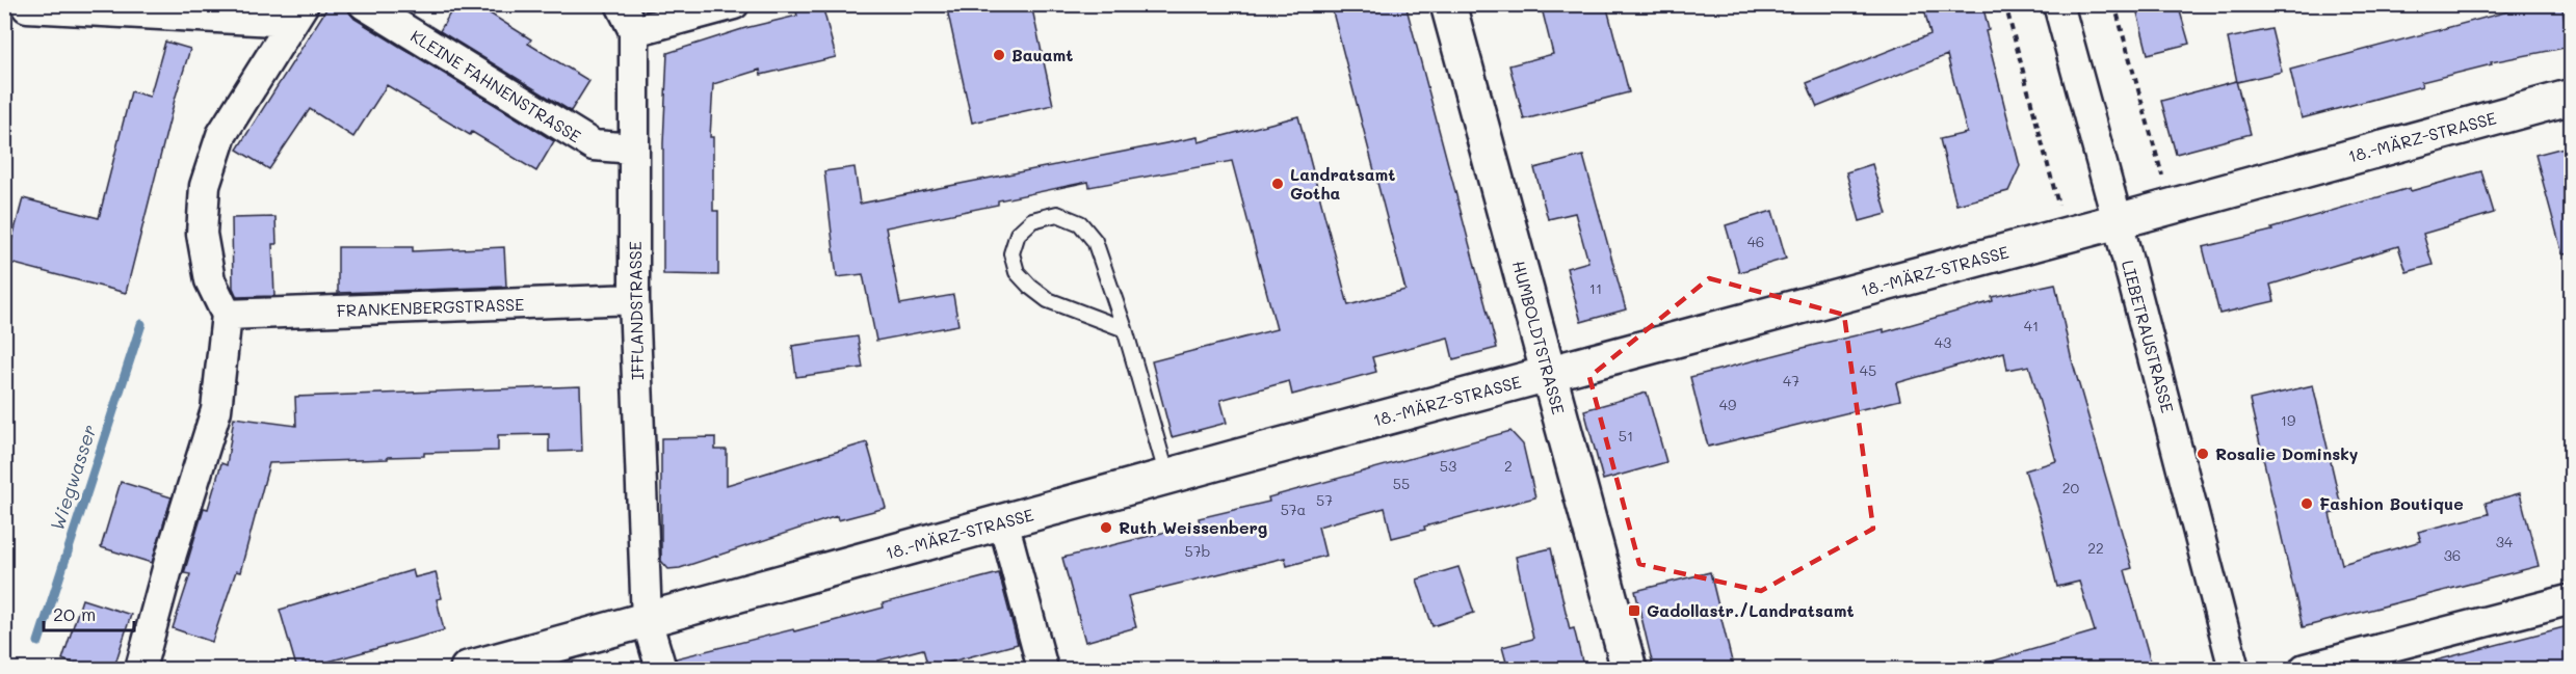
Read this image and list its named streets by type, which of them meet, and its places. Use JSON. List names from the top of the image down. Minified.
{"streets":{"street":["KLEINE FAHNENSTRASSE","18.-MÄRZ-STRASSE","FRANKENBERGSTRASSE","IFFLANDSTRASSE","LIEBETRAUSTRASSE","HUMBOLDTSTRASSE"]},"crossings":[["KLEINE FAHNENSTRASSE","IFFLANDSTRASSE"],["18.-MÄRZ-STRASSE","IFFLANDSTRASSE"],["18.-MÄRZ-STRASSE","LIEBETRAUSTRASSE"],["18.-MÄRZ-STRASSE","HUMBOLDTSTRASSE"],["FRANKENBERGSTRASSE","IFFLANDSTRASSE"]],"water":["Wiegwasser"],"places":{"other":["Bauamt","Landratsamt Gotha","Rosalie Dominsky","Fashion Boutique","Ruth Weissenberg"],"transit":["Gadollastr./Landratsamt"]},"house_numbers":["46","11","41","43","45","47","49","19","51","53","2","55","20","57","57a","34","22","57b","36"],"scale_bar":"20 m"}
